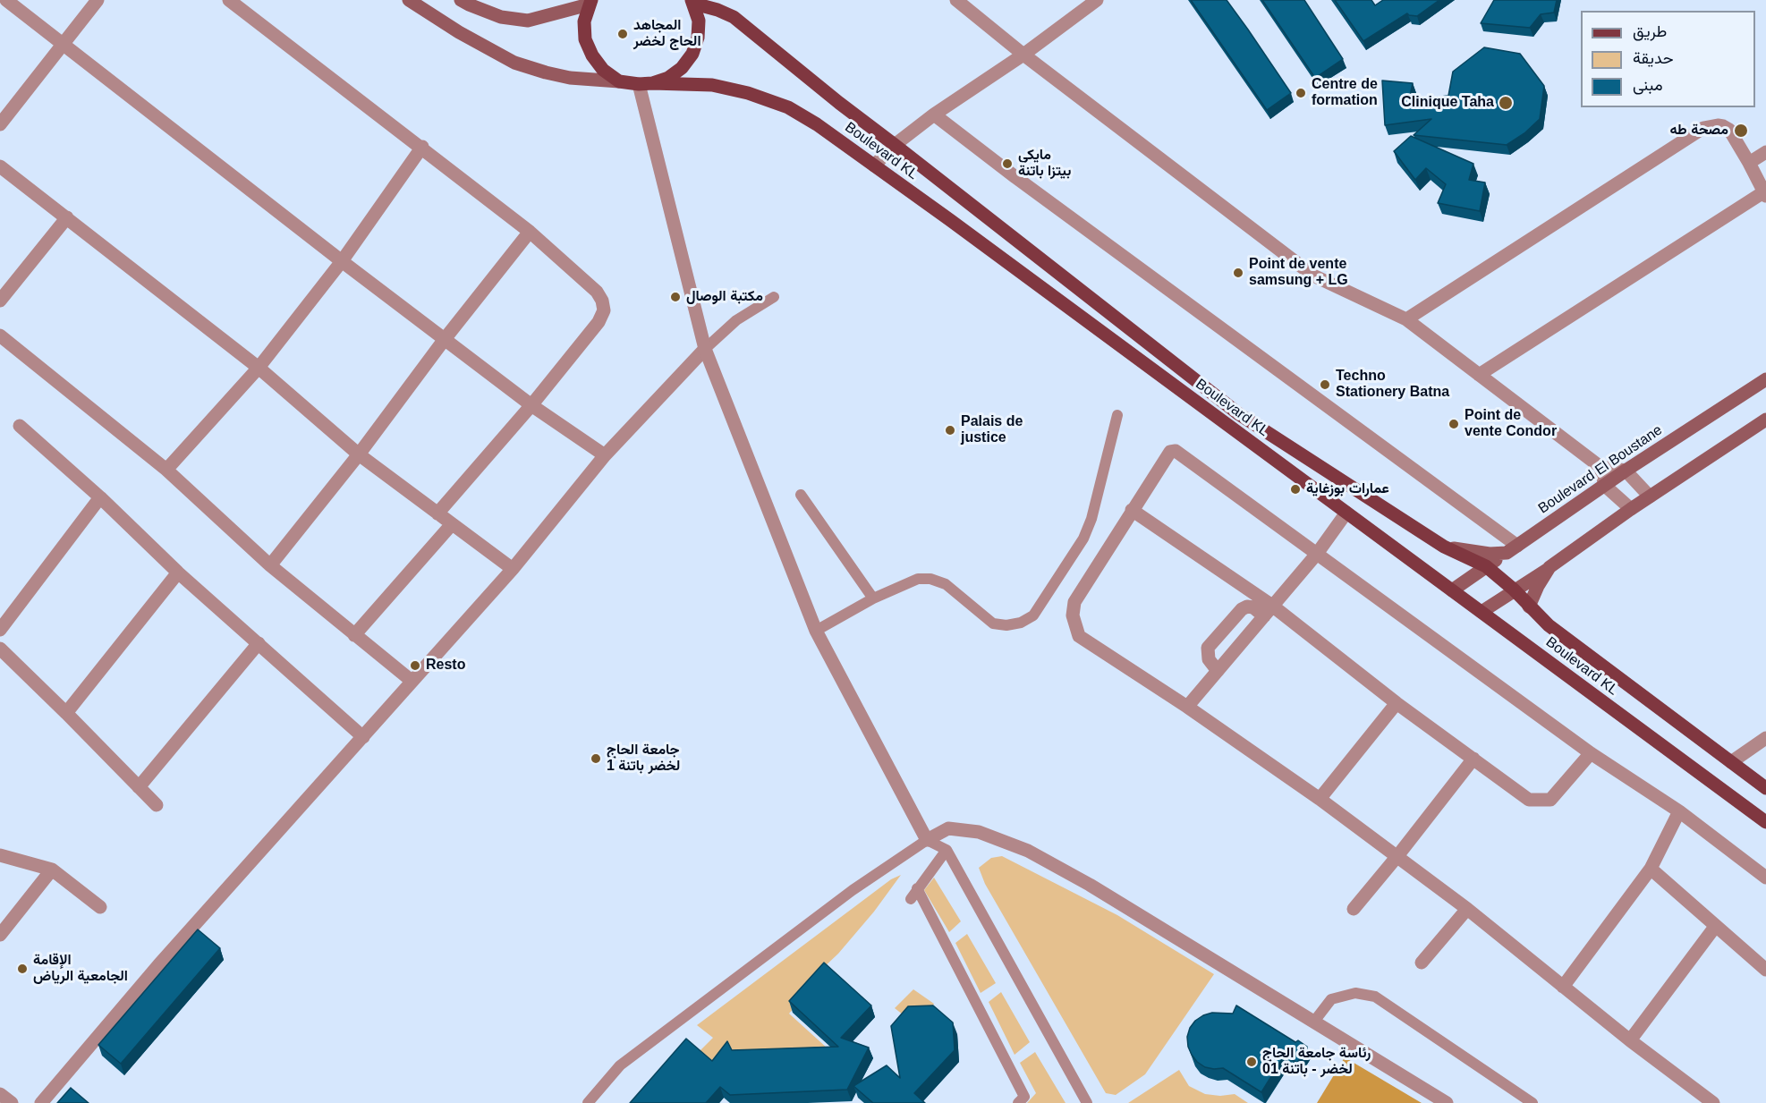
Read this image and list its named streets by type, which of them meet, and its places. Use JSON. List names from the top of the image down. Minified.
{"streets":{"main road":["Boulevard KL","Boulevard El Boustane"]},"crossings":[["Boulevard KL","Boulevard El Boustane"]],"places":["المجاهد الحاج لخضر","Centre de formation","Clinique Taha","مصحة طه","مايكي بيتزا باتنة","Point de vente samsung + LG","مكتبة الوصال","Techno Stationery Batna","Point de vente Condor","Palais de justice","عمارات بوزغاية","Resto","جامعة الحاج لخضر باتنة 1","الإقامة الجامعية الرياض","رئاسة جامعة الحاج لخضر - باتنة 01"],"legend":["طريق","حديقة","مبنى"]}
